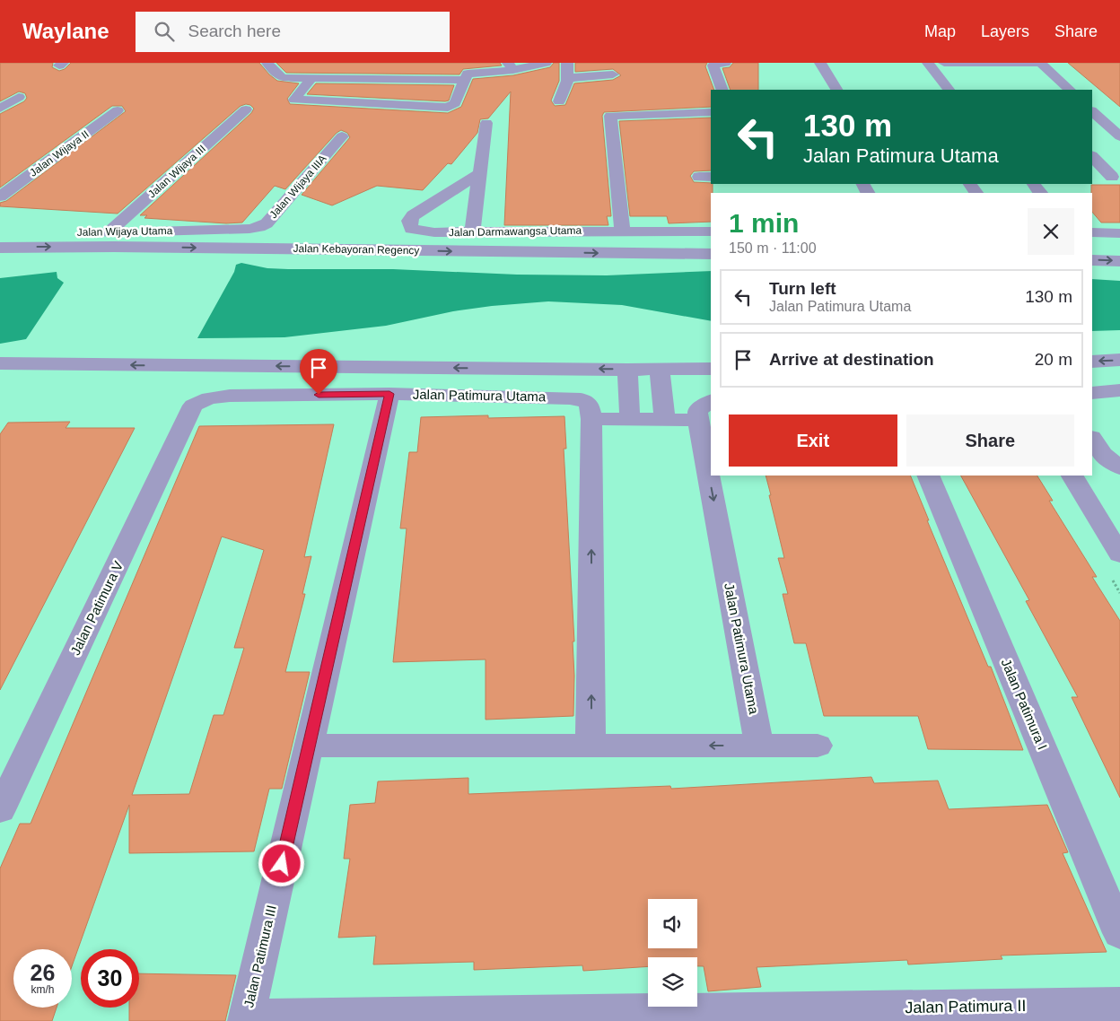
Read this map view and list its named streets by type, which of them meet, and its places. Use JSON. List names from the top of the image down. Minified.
{"streets":{"street":["Jalan Wijaya II","Jalan Wijaya III","Jalan Wijaya IIIA","Jalan Wijaya Utama","Jalan Darmawangsa Utama","Jalan Kebayoran Regency","Jalan Patimura Utama","Jalan Patimura V","Jalan Patimura I","Jalan Patimura III","Jalan Patimura II"]},"crossings":[["Jalan Wijaya III","Jalan Wijaya Utama"],["Jalan Wijaya IIIA","Jalan Wijaya Utama"],["Jalan Patimura Utama","Jalan Patimura V"],["Jalan Patimura Utama","Jalan Patimura III"],["Jalan Patimura III","Jalan Patimura II"]],"page":{"header":"Waylane","search":"Search here","nav":["Map","Layers","Share"],"turn":["130 m","Jalan Patimura Utama"],"heading":["1 min","150 m · 11:00"],"list":[{"name":"Turn left","note":"Jalan Patimura Utama","value":"130 m"},{"name":"Arrive at destination","value":"20 m"}],"buttons":["Exit","Share"],"speed":"26 km/h","limit":"30"}}
